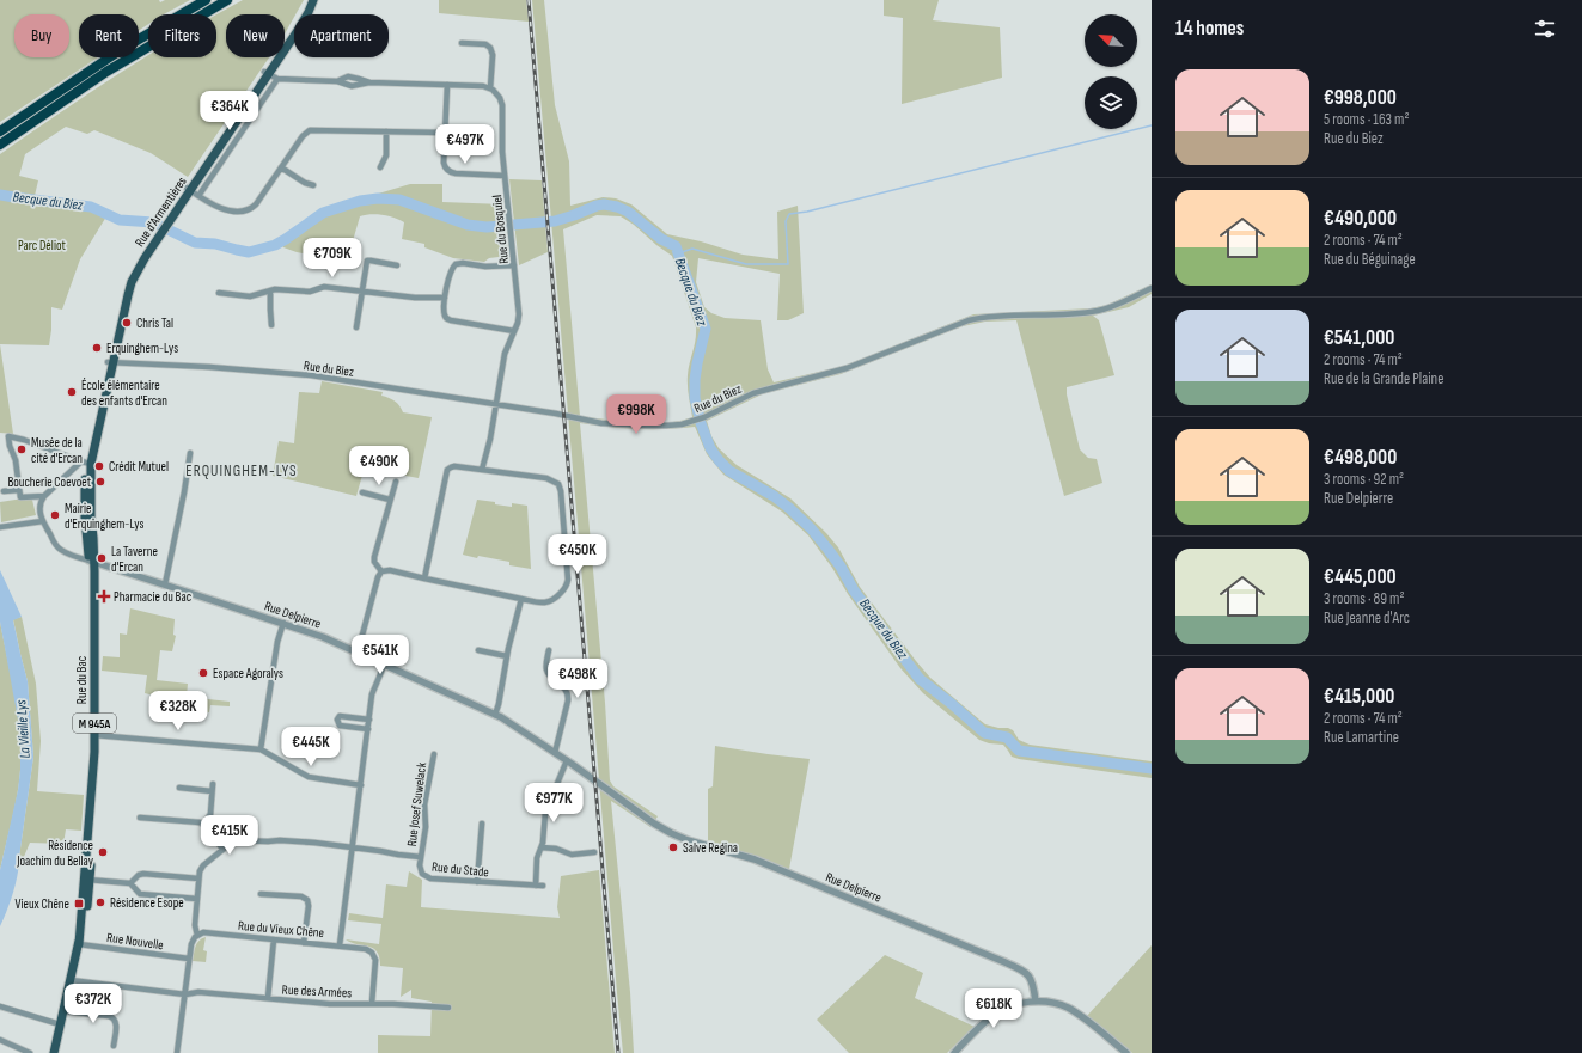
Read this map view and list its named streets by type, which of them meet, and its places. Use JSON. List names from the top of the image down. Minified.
{"streets":{"main road":["Rue d'Armentières","Rue du Bac","M 945A"],"street":["Rue du Bosquiel","Rue du Biez","Rue Delpierre","Rue Josef Suwelack","Rue du Stade","Rue du Vieux Chêne","Rue Nouvelle","Rue des Armées"]},"crossings":[["Rue d'Armentières","Rue du Biez"],["Rue d'Armentières","M 945A"],["Rue du Bosquiel","Rue du Biez"],["Rue Delpierre","Rue du Bac"],["Rue Delpierre","M 945A"],["Rue du Bac","M 945A"],["Rue du Bac","Rue Nouvelle"],["Rue du Bac","Rue des Armées"],["Rue Josef Suwelack","Rue du Stade"],["Rue du Vieux Chêne","Rue des Armées"]],"districts":["ERQUINGHEM-LYS"],"water":["Becque du Biez","La Vieille Lys"],"parks":["Parc Déliot"],"places":{"other":["Chris Tal","Erquinghem-Lys","École élémentaire des enfants d'Ercan","Musée de la cité d'Ercan","Crédit Mutuel","Boucherie Coevoet","Mairie d'Erquinghem-Lys","La Taverne d'Ercan","Espace Agoralys","Salve Regina","Résidence Joachim du Bellay","Résidence Esope"],"health":["Pharmacie du Bac"],"transit":["Vieux Chêne"]},"north":"top left","page":{"heading":"14 homes","chip":["Buy","Rent","Filters","New","Apartment"],"list":[{"name":"€998,000","note":"5 rooms · 163 m² · Rue du Biez"},{"name":"€490,000","note":"2 rooms · 74 m² · Rue du Béguinage"},{"name":"€541,000","note":"2 rooms · 74 m² · Rue de la Grande Plaine"},{"name":"€498,000","note":"3 rooms · 92 m² · Rue Delpierre"},{"name":"€445,000","note":"3 rooms · 89 m² · Rue Jeanne d'Arc"},{"name":"€415,000","note":"2 rooms · 74 m² · Rue Lamartine"}],"price":["€364K","€497K","€709K","€998K","€490K","€450K","€541K","€498K","€328K","€445K","€977K","€415K","€372K","€618K"]}}
